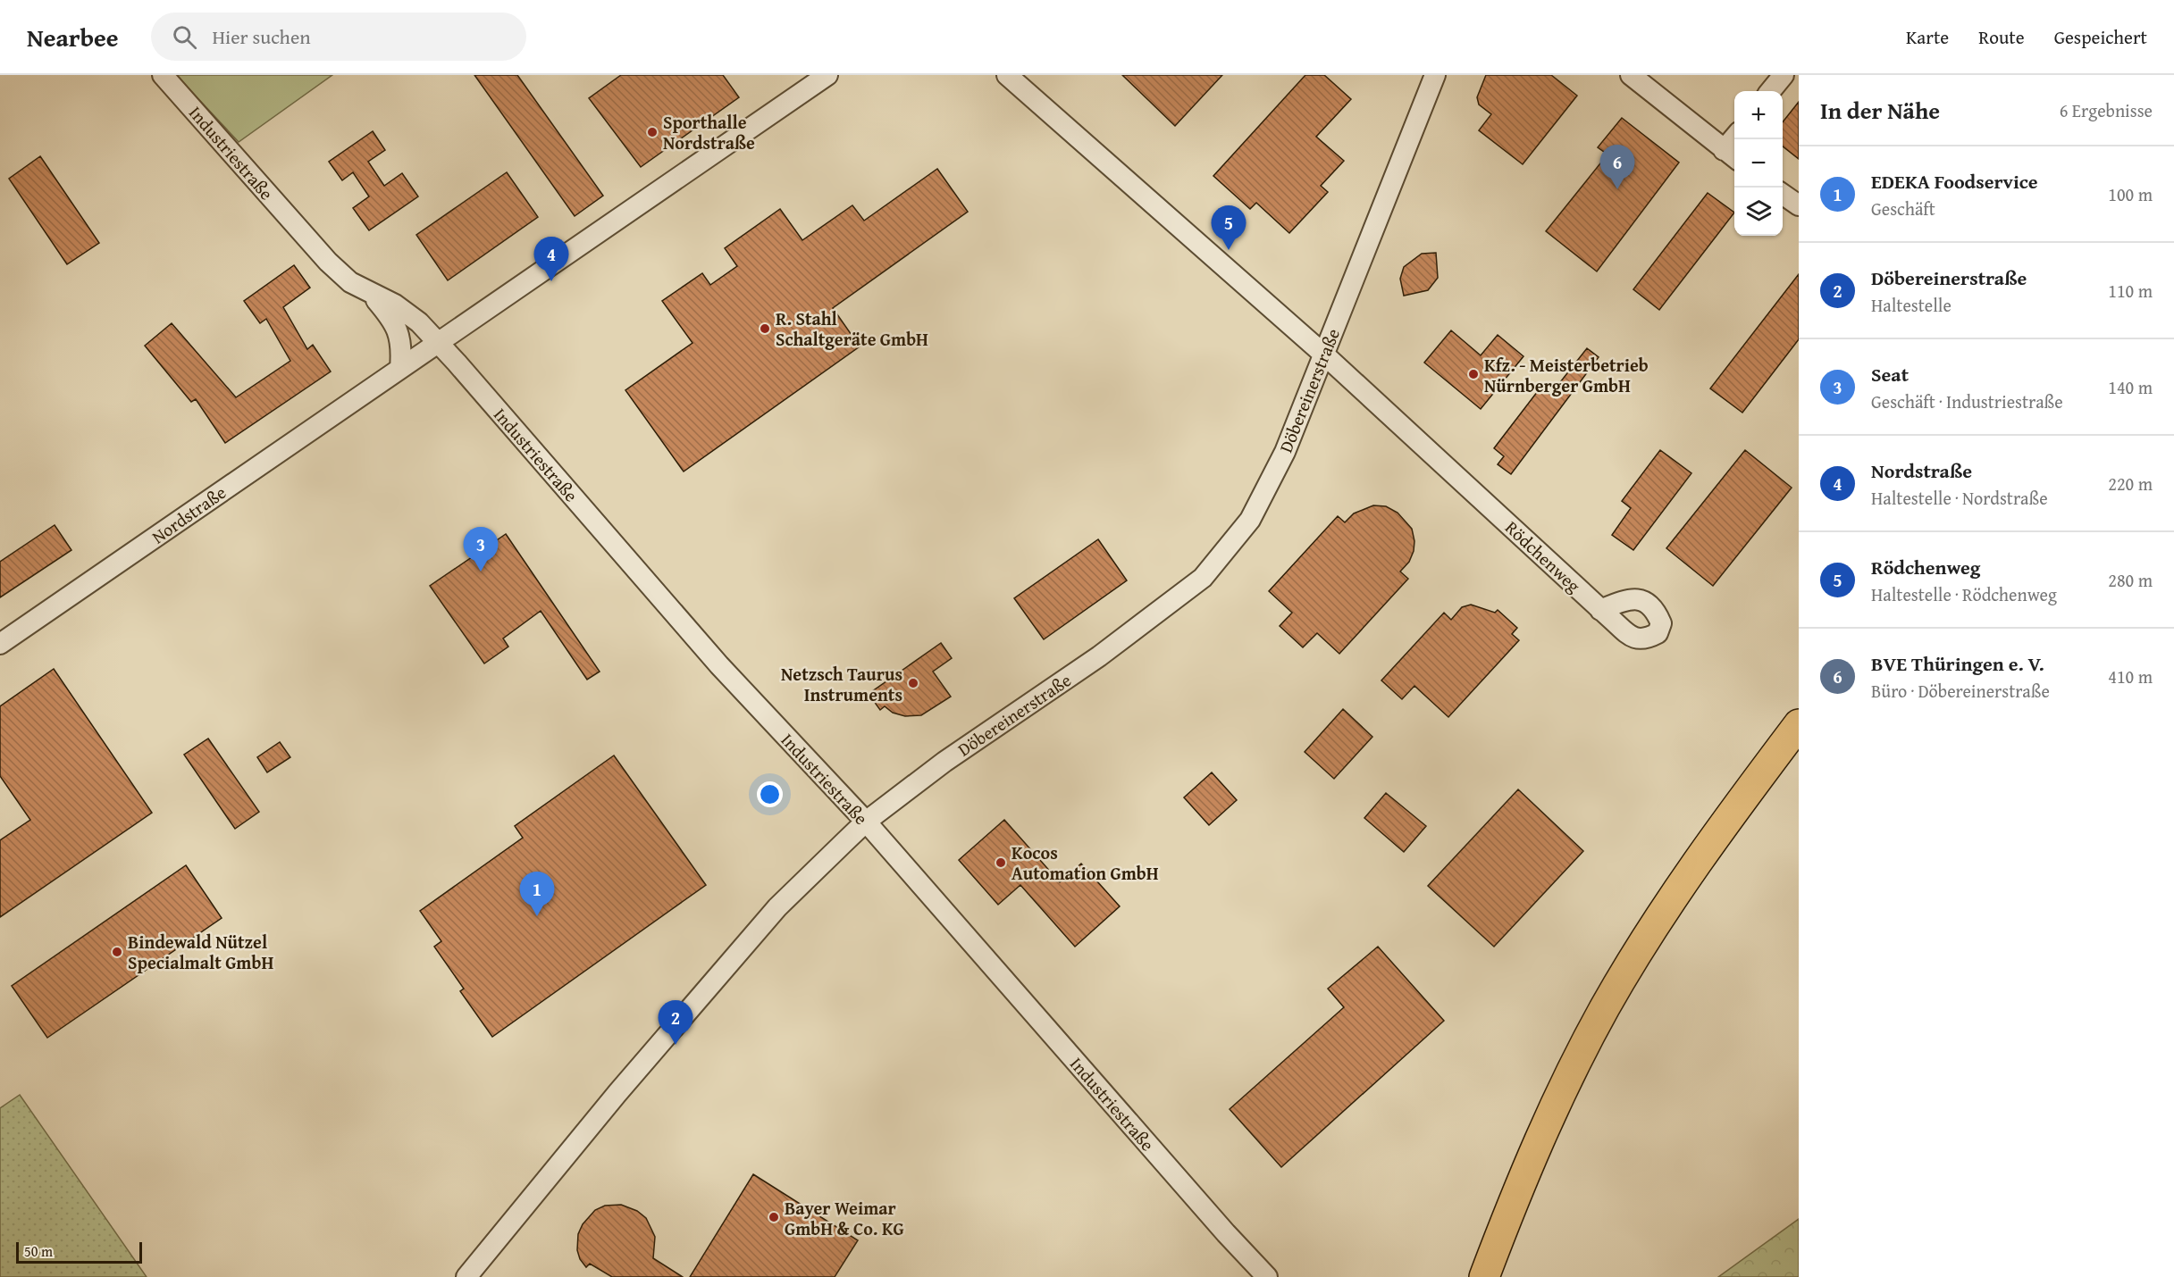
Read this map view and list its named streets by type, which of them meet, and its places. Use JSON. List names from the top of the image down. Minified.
{"streets":{"street":["Industriestraße","Döbereinerstraße","Nordstraße","Rödchenweg"]},"crossings":[["Industriestraße","Döbereinerstraße"],["Industriestraße","Nordstraße"],["Döbereinerstraße","Rödchenweg"]],"places":["Sporthalle Nordstraße","R. Stahl Schaltgeräte GmbH","Kfz. - Meisterbetrieb Nürnberger GmbH","Netzsch Taurus Instruments","Kocos Automation GmbH","Bindewald Nützel Specialmalt GmbH","Bayer Weimar GmbH & Co. KG"],"scale_bar":"50 m","page":{"header":"Nearbee","search":"Hier suchen","nav":["Karte","Route","Gespeichert"],"heading":["In der Nähe","6 Ergebnisse"],"map_buttons":["+","−"],"pins":["6","5","4","3","1","2"],"list":[{"mark":"1","name":"EDEKA Foodservice","note":"Geschäft","value":"100 m"},{"mark":"2","name":"Döbereinerstraße","note":"Haltestelle","value":"110 m"},{"mark":"3","name":"Seat","note":"Geschäft · Industriestraße","value":"140 m"},{"mark":"4","name":"Nordstraße","note":"Haltestelle · Nordstraße","value":"220 m"},{"mark":"5","name":"Rödchenweg","note":"Haltestelle · Rödchenweg","value":"280 m"},{"mark":"6","name":"BVE Thüringen e. V.","note":"Büro · Döbereinerstraße","value":"410 m"}],"scale":"50 m"}}
